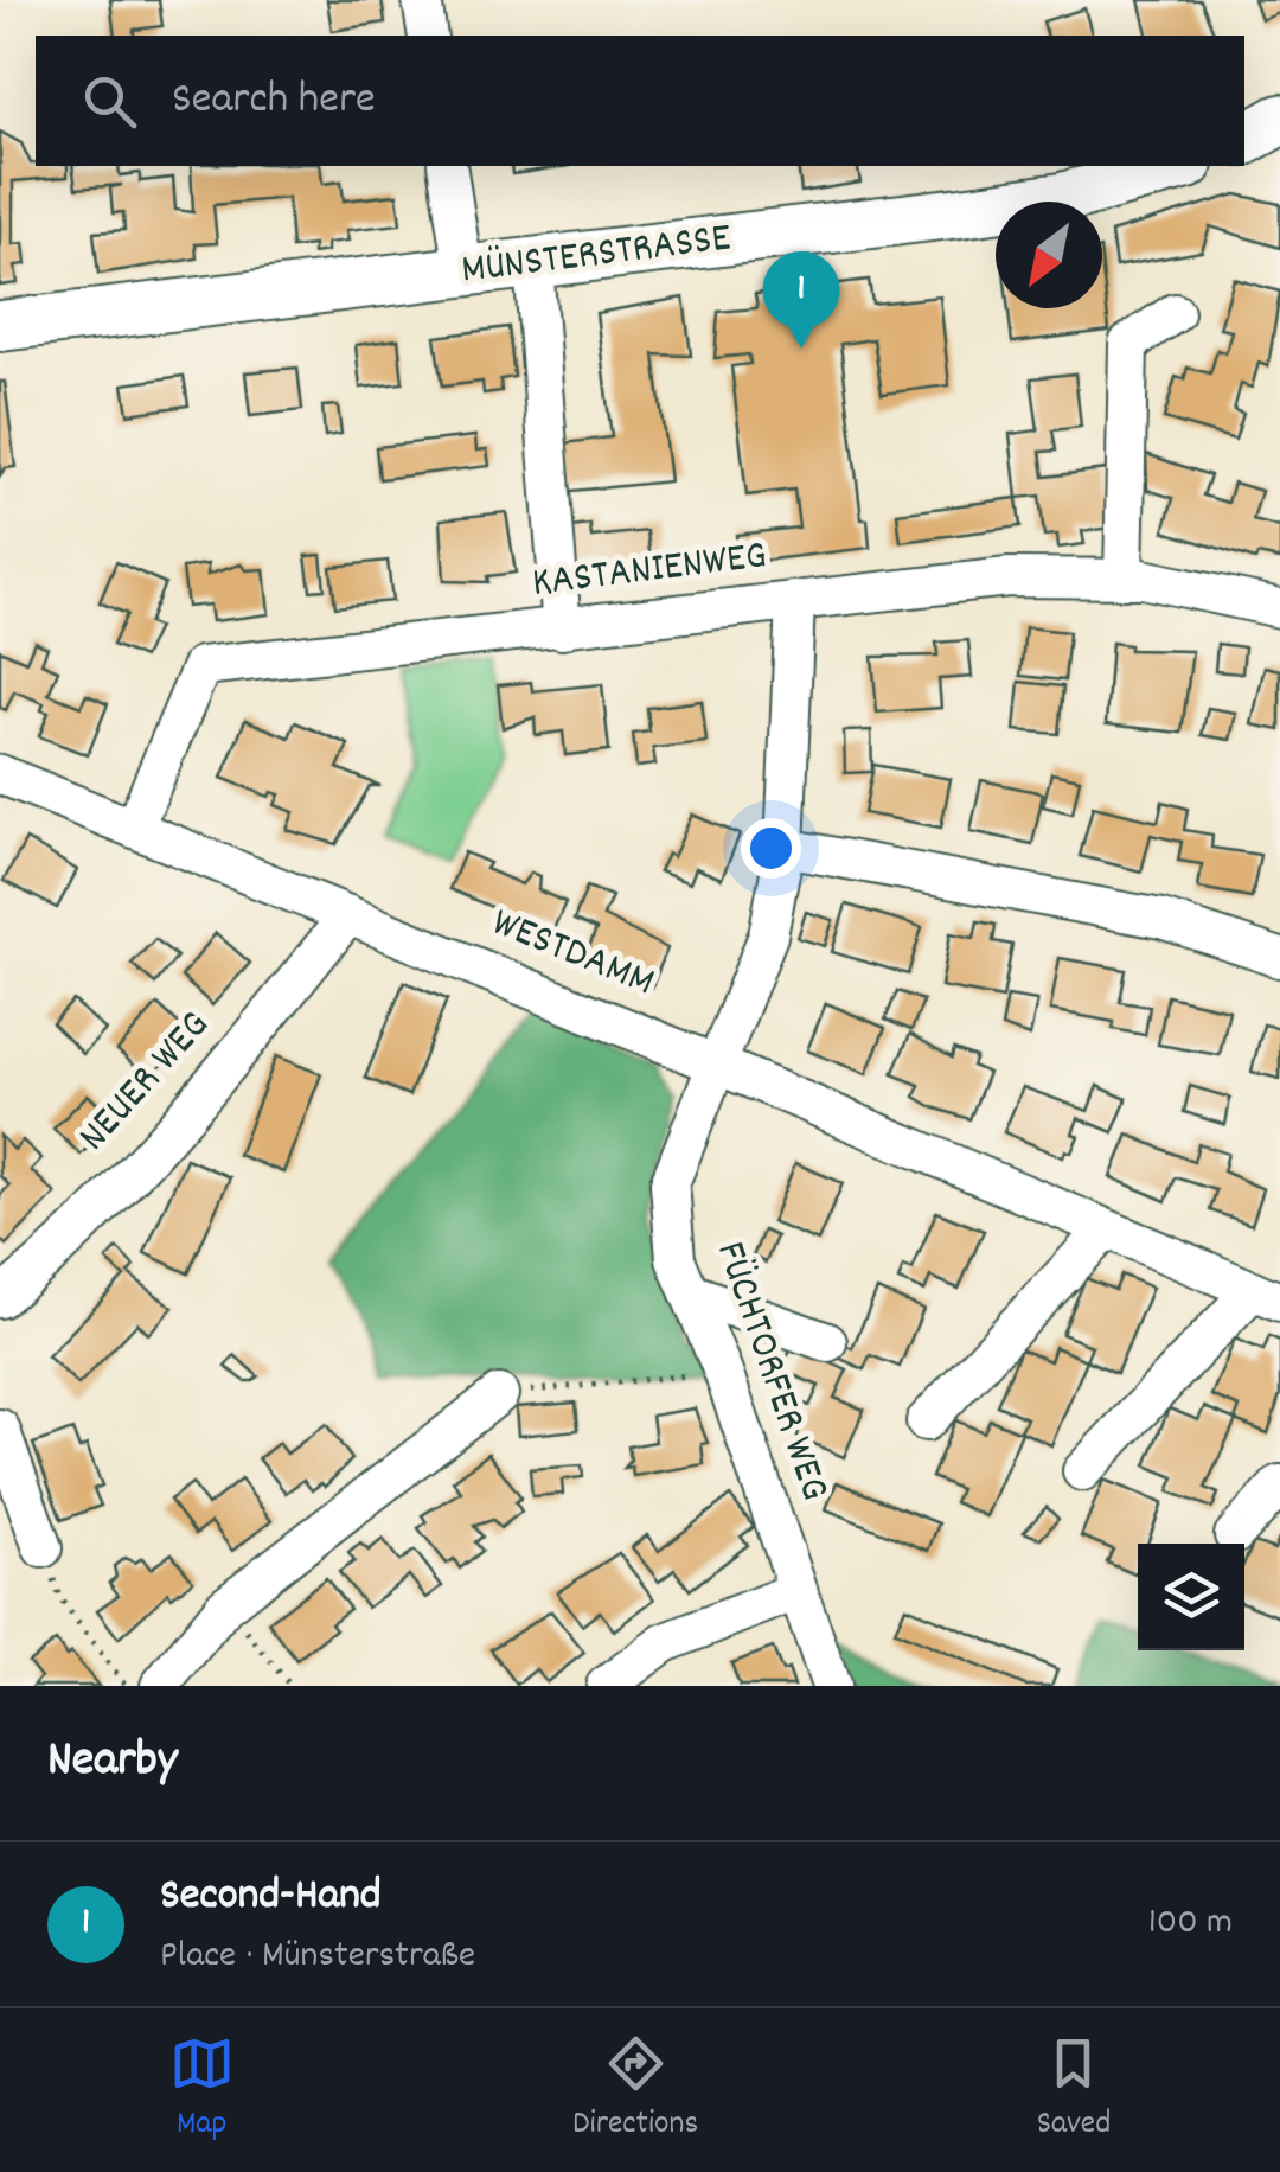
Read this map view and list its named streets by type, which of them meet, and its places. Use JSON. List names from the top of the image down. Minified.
{"streets":{"main road":["MÜNSTERSTRASSE"],"street":["KASTANIENWEG","WESTDAMM","NEUER WEG","FÜCHTORFER WEG"]},"crossings":[["KASTANIENWEG","WESTDAMM"],["KASTANIENWEG","FÜCHTORFER WEG"],["WESTDAMM","NEUER WEG"],["WESTDAMM","FÜCHTORFER WEG"]],"north":"bottom left","page":{"search":"Search here","pins":"1","heading":"Nearby","list":[{"mark":"1","name":"Second-Hand","note":"Place · Münsterstraße","value":"100 m"}],"nav":["Map","Directions","Saved"]}}
